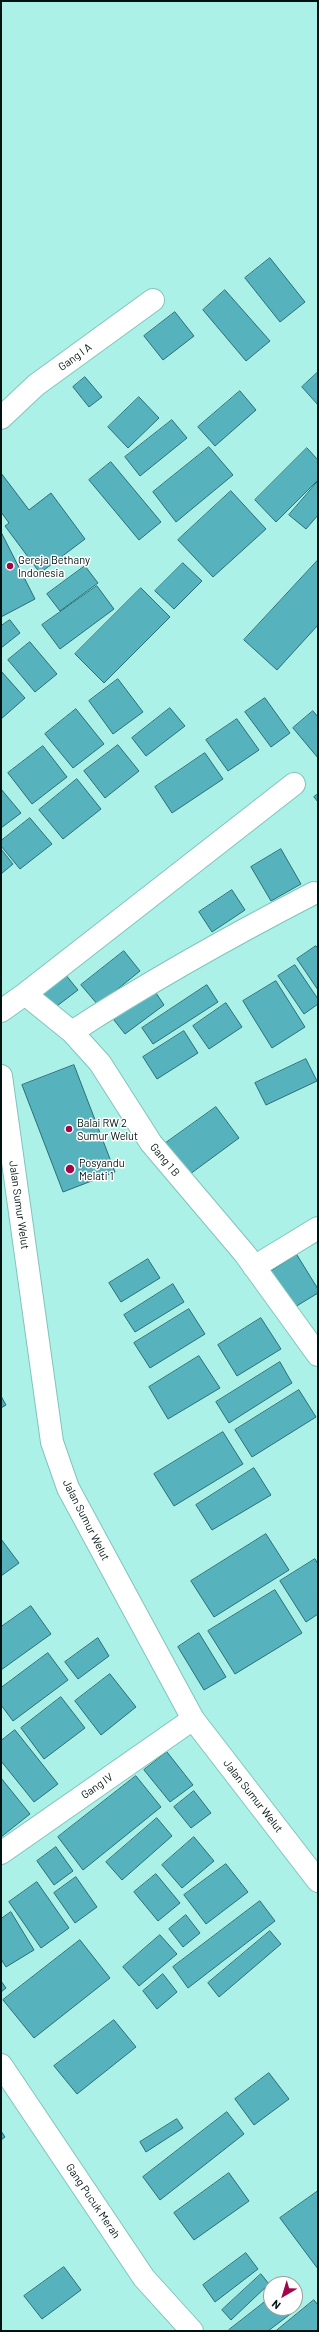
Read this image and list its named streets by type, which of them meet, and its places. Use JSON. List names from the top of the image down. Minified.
{"streets":{"street":["Gang I A","Gang 1 B","Jalan Sumur Welut","Gang IV","Gang Pucuk Merah"]},"crossings":[["Jalan Sumur Welut","Gang IV"]],"places":["Gereja Bethany Indonesia","Balai RW 2 Sumur Welut","Posyandu Melati 1"],"north":"bottom left"}
